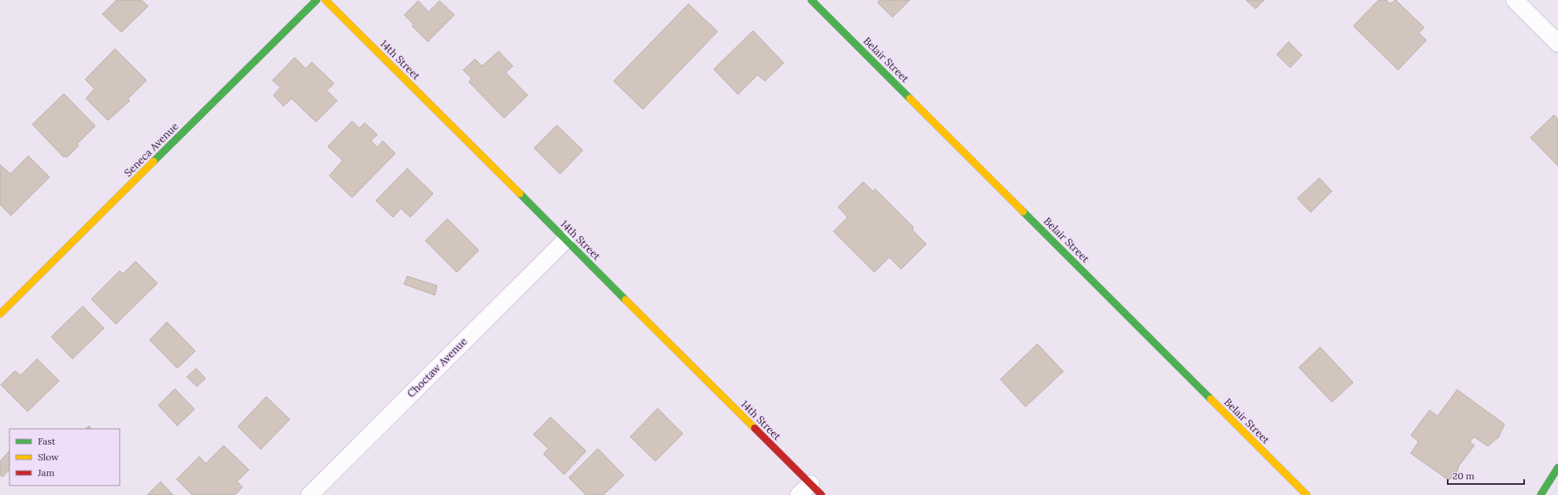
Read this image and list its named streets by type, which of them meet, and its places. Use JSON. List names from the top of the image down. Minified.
{"streets":{"street":["14th Street","Belair Street","Seneca Avenue","Choctaw Avenue"]},"crossings":[["14th Street","Choctaw Avenue"]],"legend":["Fast","Slow","Jam"],"scale_bar":"20 m"}
